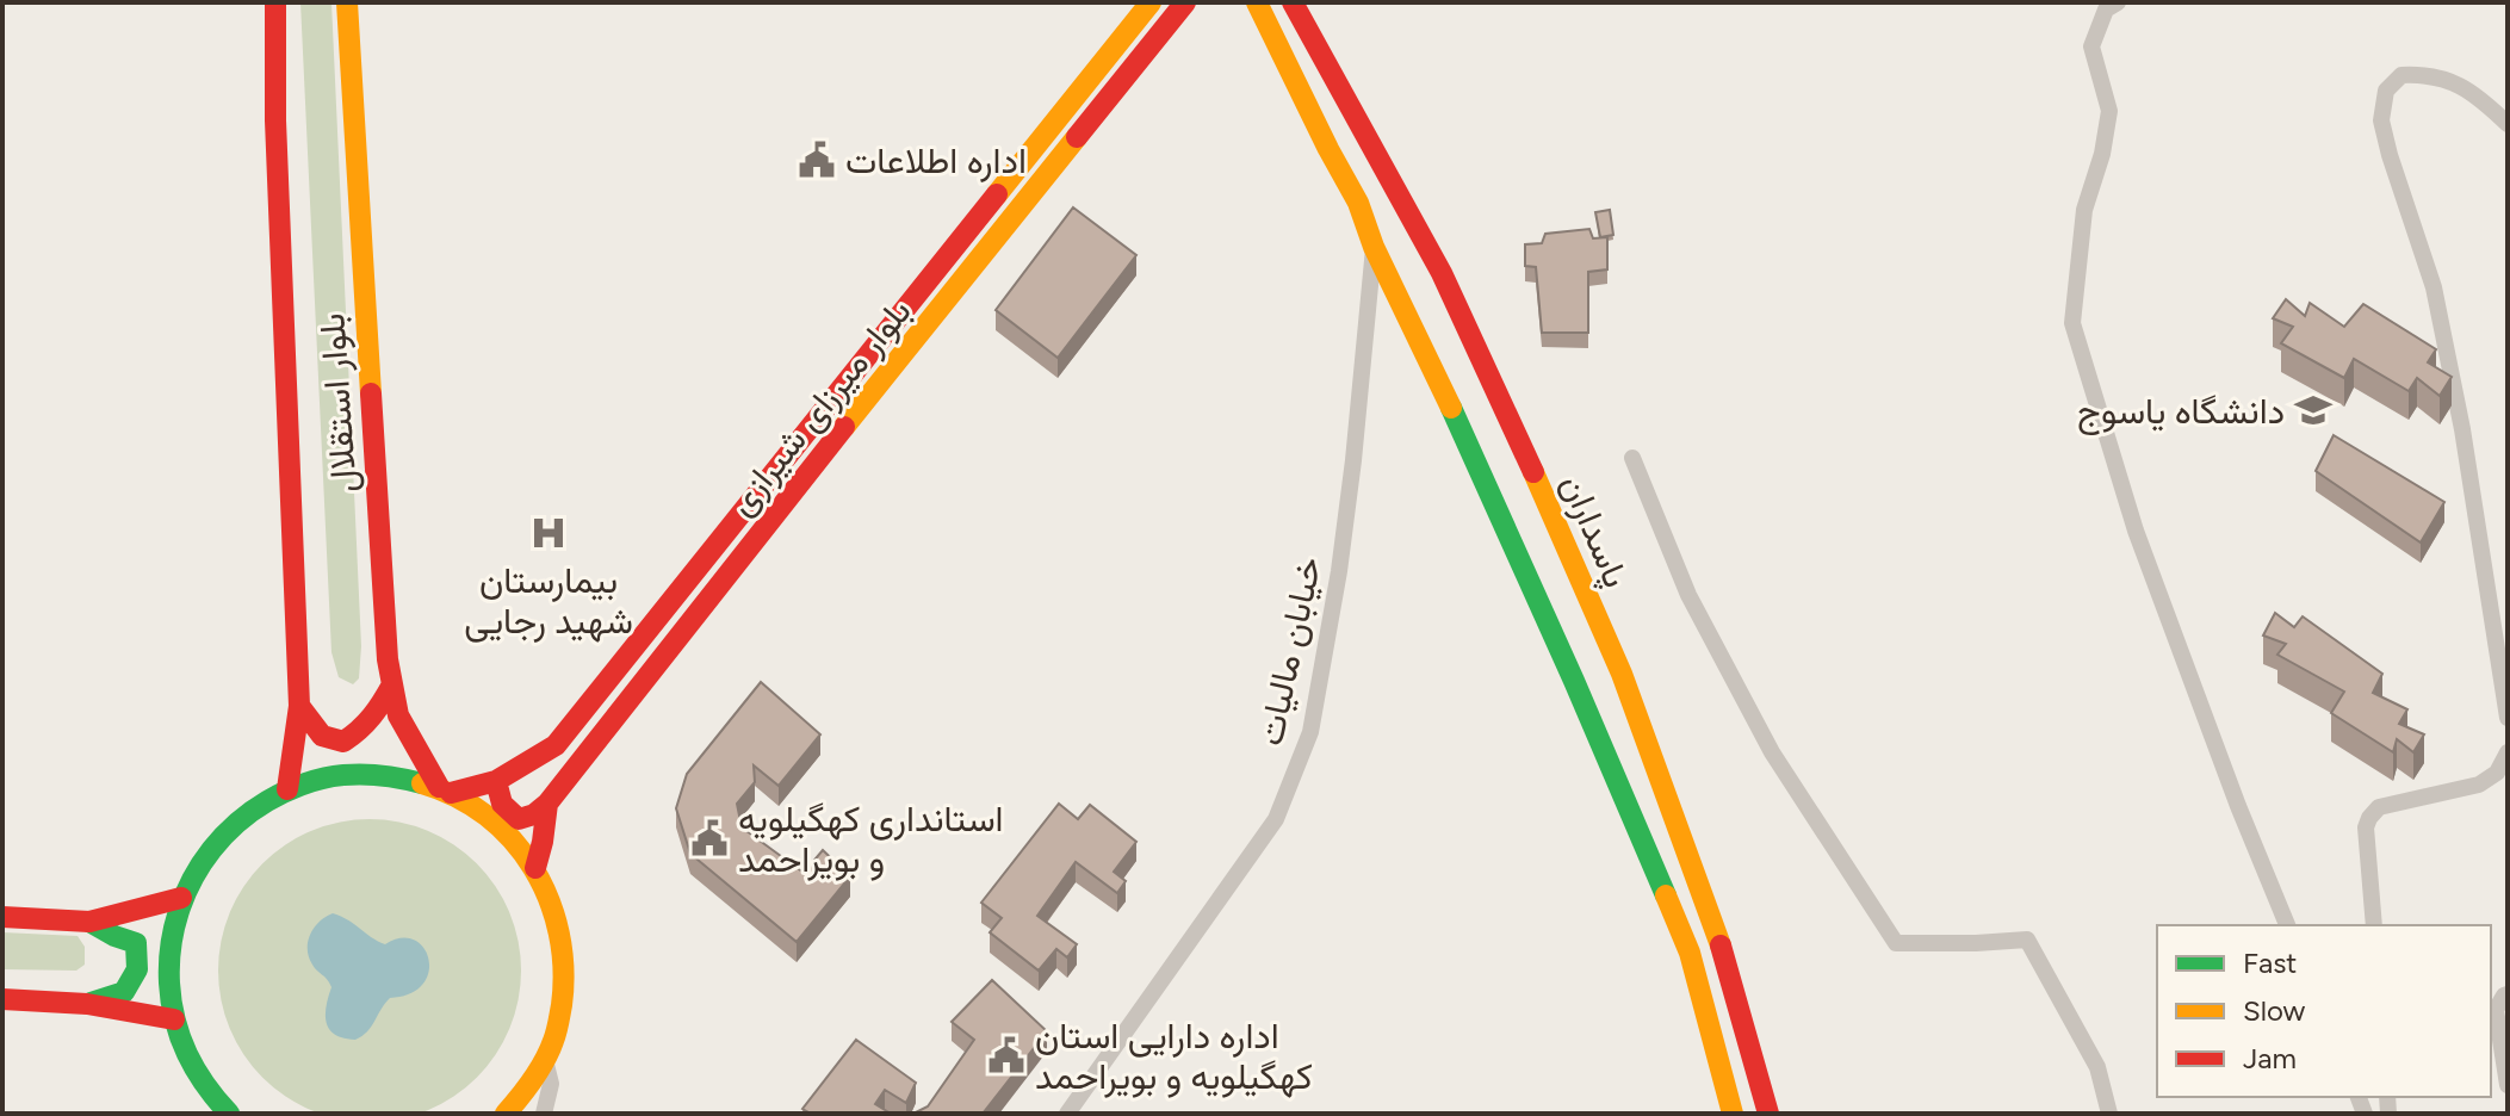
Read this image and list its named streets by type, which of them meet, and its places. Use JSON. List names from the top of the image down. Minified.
{"streets":{"main road":["بلوار استقلال","بلوار میرزای شیرازی","پاسداران"],"street":["خیابان مالیات"]},"crossings":[["بلوار استقلال","بلوار میرزای شیرازی"]],"places":{"public building":["اداره اطلاعات","استانداری کهگیلویه و بویراحمد","اداره دارایی استان کهگیلویه و بویراحمد"],"school or university":["دانشگاه یاسوج"],"hospital":["بیمارستان شهید رجایی"]},"legend":["Fast","Slow","Jam"]}
